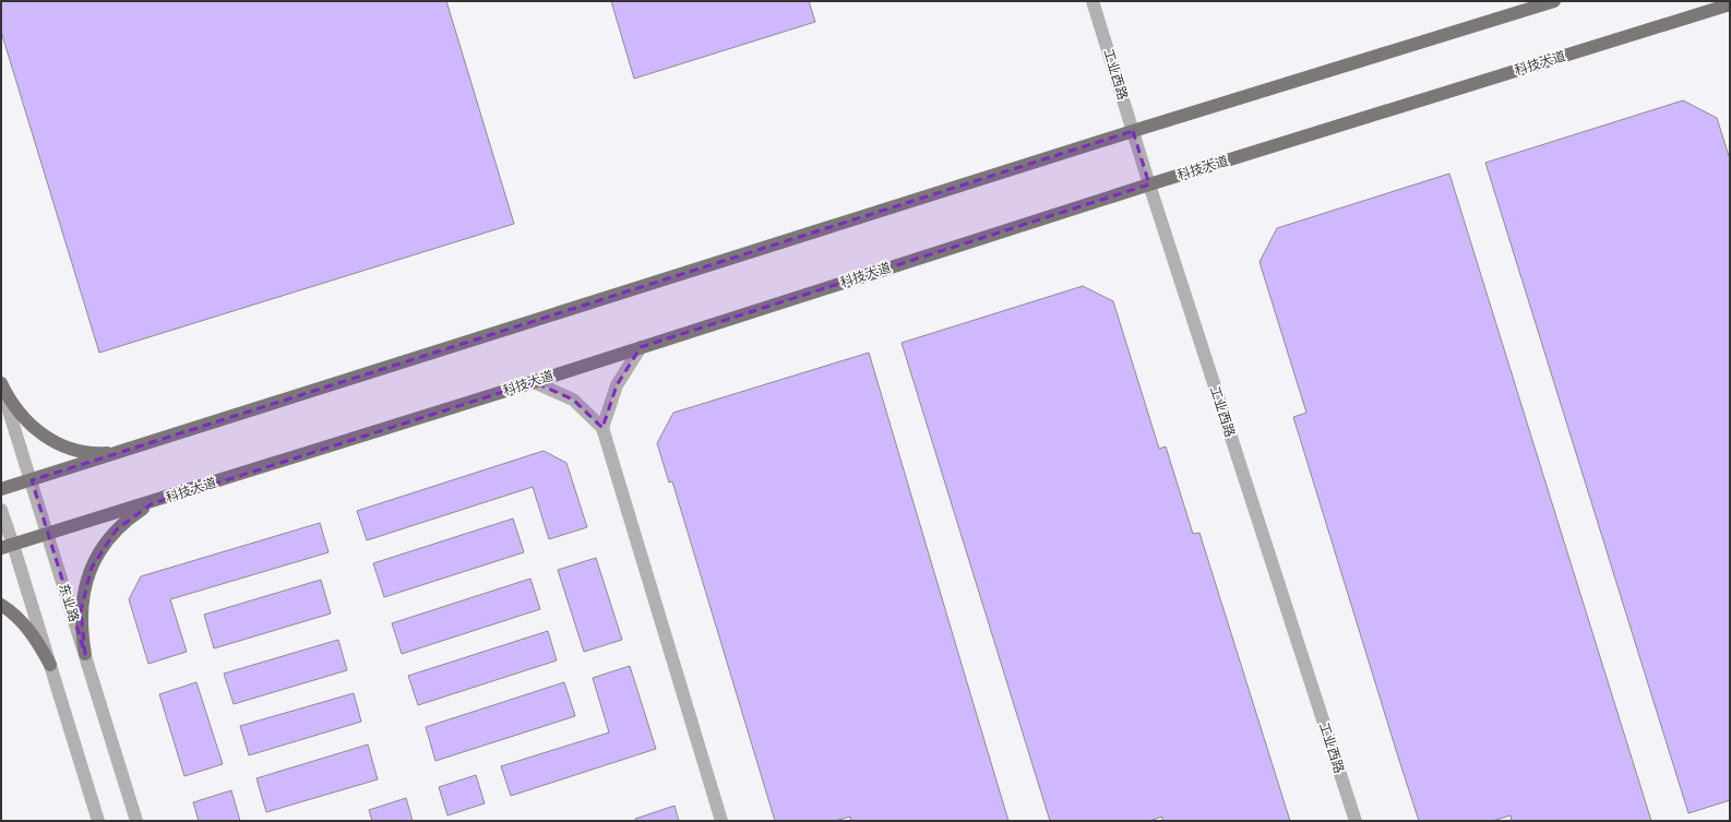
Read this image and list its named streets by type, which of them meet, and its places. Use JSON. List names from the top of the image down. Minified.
{"streets":{"main road":["科技大道"],"street":["工业西路","东业路"]},"crossings":[["科技大道","工业西路"],["科技大道","东业路"]]}
